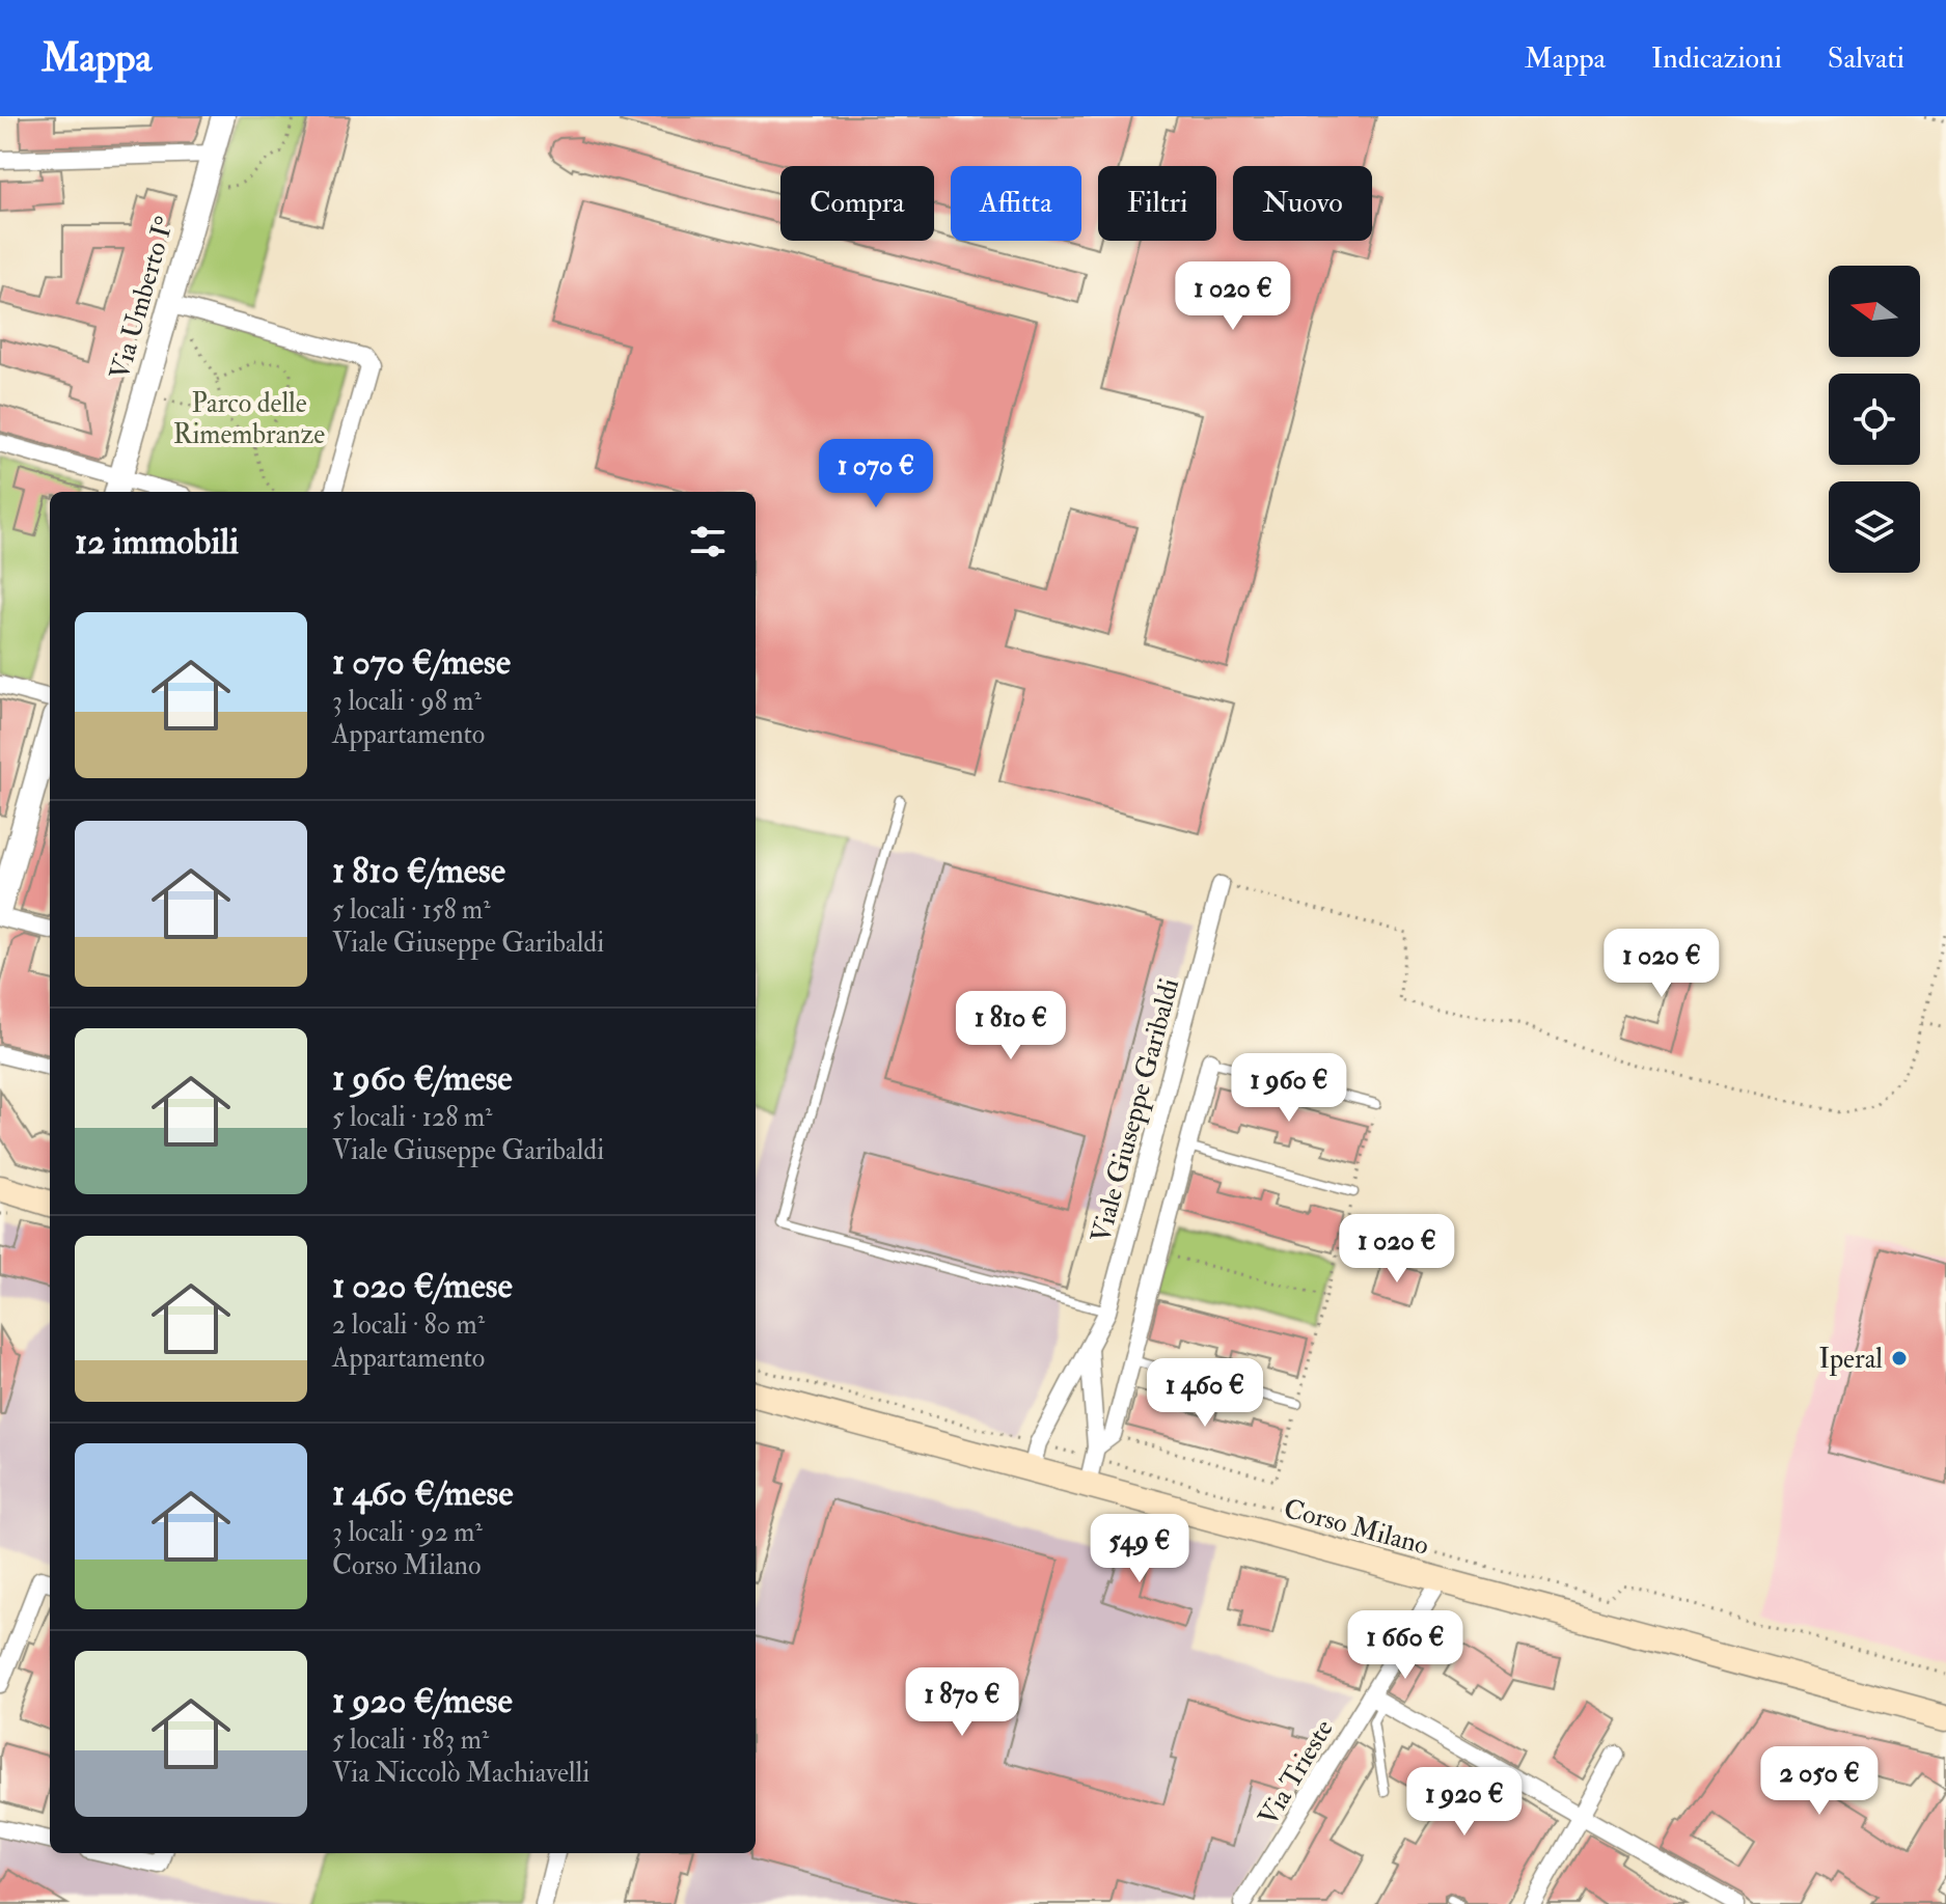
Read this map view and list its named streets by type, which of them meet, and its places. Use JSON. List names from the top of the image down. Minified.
{"streets":{"main road":["Corso Milano"],"street":["Via Umberto I°","Viale Giuseppe Garibaldi","Via Trieste"]},"crossings":[["Viale Giuseppe Garibaldi","Corso Milano"],["Corso Milano","Via Trieste"]],"parks":["Parco delle Rimembranze"],"places":["Iperal"],"north":"left","page":{"header":"Mappa","nav":["Mappa","Indicazioni","Salvati"],"chip":["Compra","Affitta","Filtri","Nuovo"],"price":["1 020 €","1 070 €","1 020 €","1 810 €","1 960 €","1 020 €","1 460 €","549 €","1 660 €","1 870 €","2 050 €","1 920 €"],"heading":"12 immobili","list":[{"name":"1 070 €/mese","note":"3 locali · 98 m² · Appartamento"},{"name":"1 810 €/mese","note":"5 locali · 158 m² · Viale Giuseppe Garibaldi"},{"name":"1 960 €/mese","note":"5 locali · 128 m² · Viale Giuseppe Garibaldi"},{"name":"1 020 €/mese","note":"2 locali · 80 m² · Appartamento"},{"name":"1 460 €/mese","note":"3 locali · 92 m² · Corso Milano"},{"name":"1 920 €/mese","note":"5 locali · 183 m² · Via Niccolò Machiavelli"}]}}
